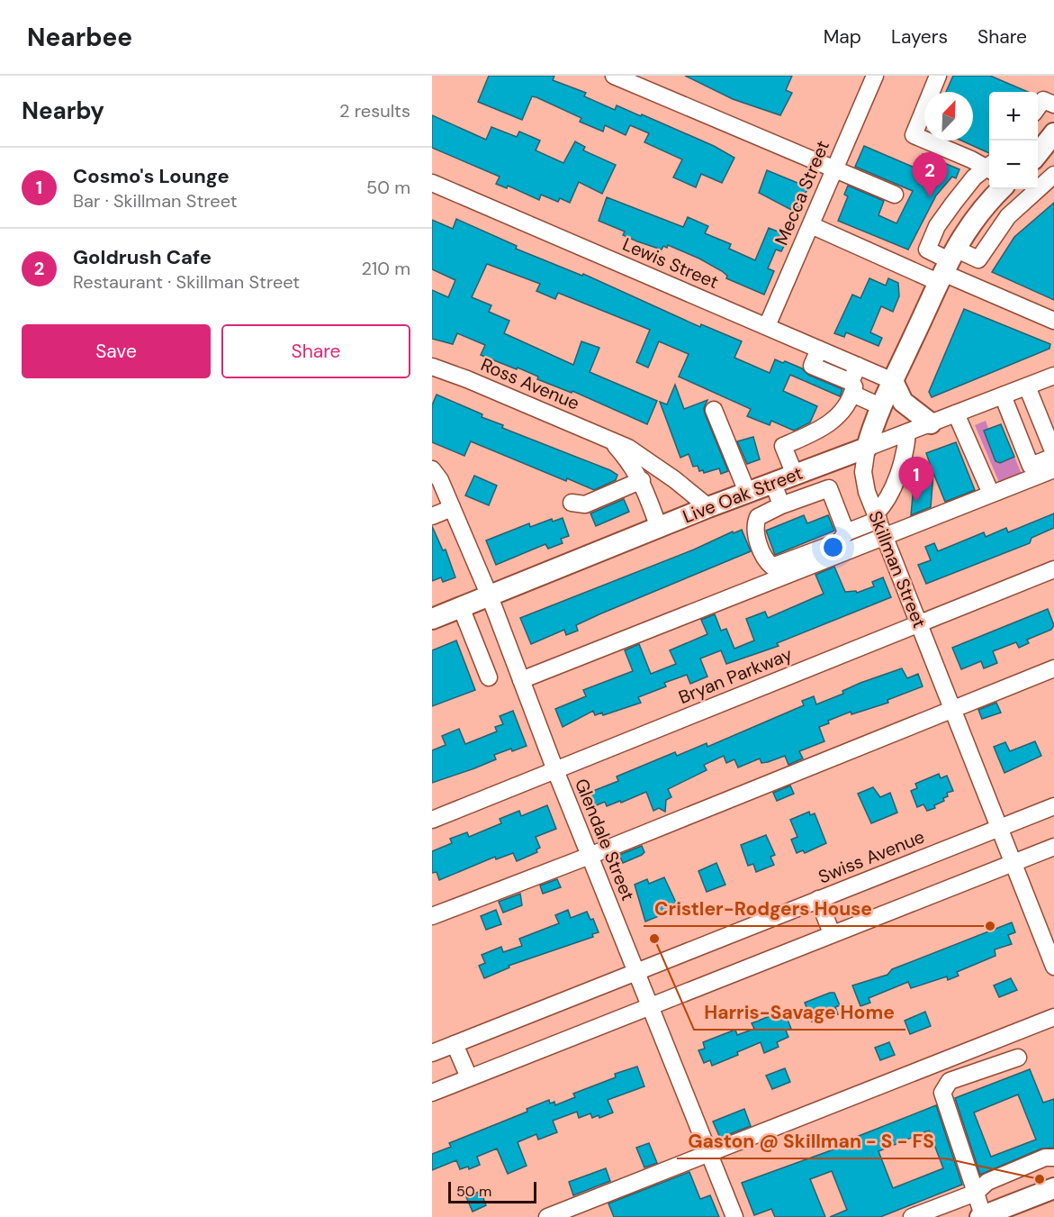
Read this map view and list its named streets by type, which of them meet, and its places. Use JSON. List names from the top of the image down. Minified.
{"streets":{"main road":["Live Oak Street","Skillman Street"],"street":["Mecca Street","Lewis Street","Ross Avenue","Bryan Parkway","Glendale Street","Swiss Avenue"]},"crossings":[["Mecca Street","Lewis Street"],["Lewis Street","Skillman Street"],["Ross Avenue","Live Oak Street"],["Live Oak Street","Skillman Street"],["Live Oak Street","Glendale Street"],["Skillman Street","Bryan Parkway"],["Skillman Street","Swiss Avenue"],["Bryan Parkway","Glendale Street"],["Glendale Street","Swiss Avenue"]],"places":["Cristler-Rodgers House","Harris-Savage Home","Gaston @ Skillman - S - FS"],"scale_bar":"50 m","north":"top right","page":{"header":"Nearbee","nav":["Map","Layers","Share"],"heading":["Nearby","2 results"],"map_buttons":["+","−"],"list":[{"mark":"1","name":"Cosmo's Lounge","note":"Bar · Skillman Street","value":"50 m"},{"mark":"2","name":"Goldrush Cafe","note":"Restaurant · Skillman Street","value":"210 m"}],"pins":["2","1"],"buttons":["Save","Share"],"scale":"50 m"}}
